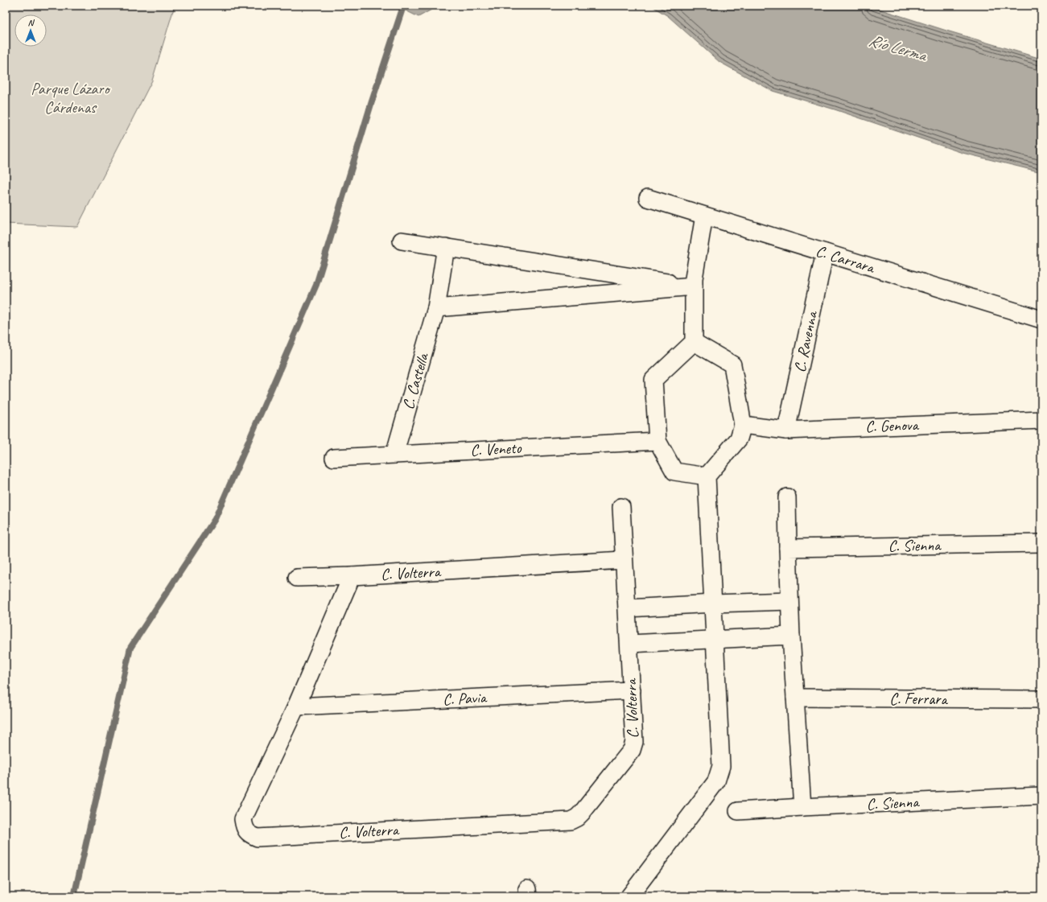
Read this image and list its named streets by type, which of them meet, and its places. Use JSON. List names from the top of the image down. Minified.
{"streets":{"street":["C. Carrara","C. Ravenna","C. Castella","C. Genova","C. Veneto","C. Sienna","C. Volterra","C. Pavia","C. Ferrara"]},"crossings":[["C. Carrara","C. Ravenna"],["C. Ravenna","C. Genova"],["C. Castella","C. Veneto"],["C. Genova","C. Veneto"],["C. Volterra","C. Pavia"]],"water":["Río Lerma"],"parks":["Parque Lázaro Cárdenas"],"north":"top"}
